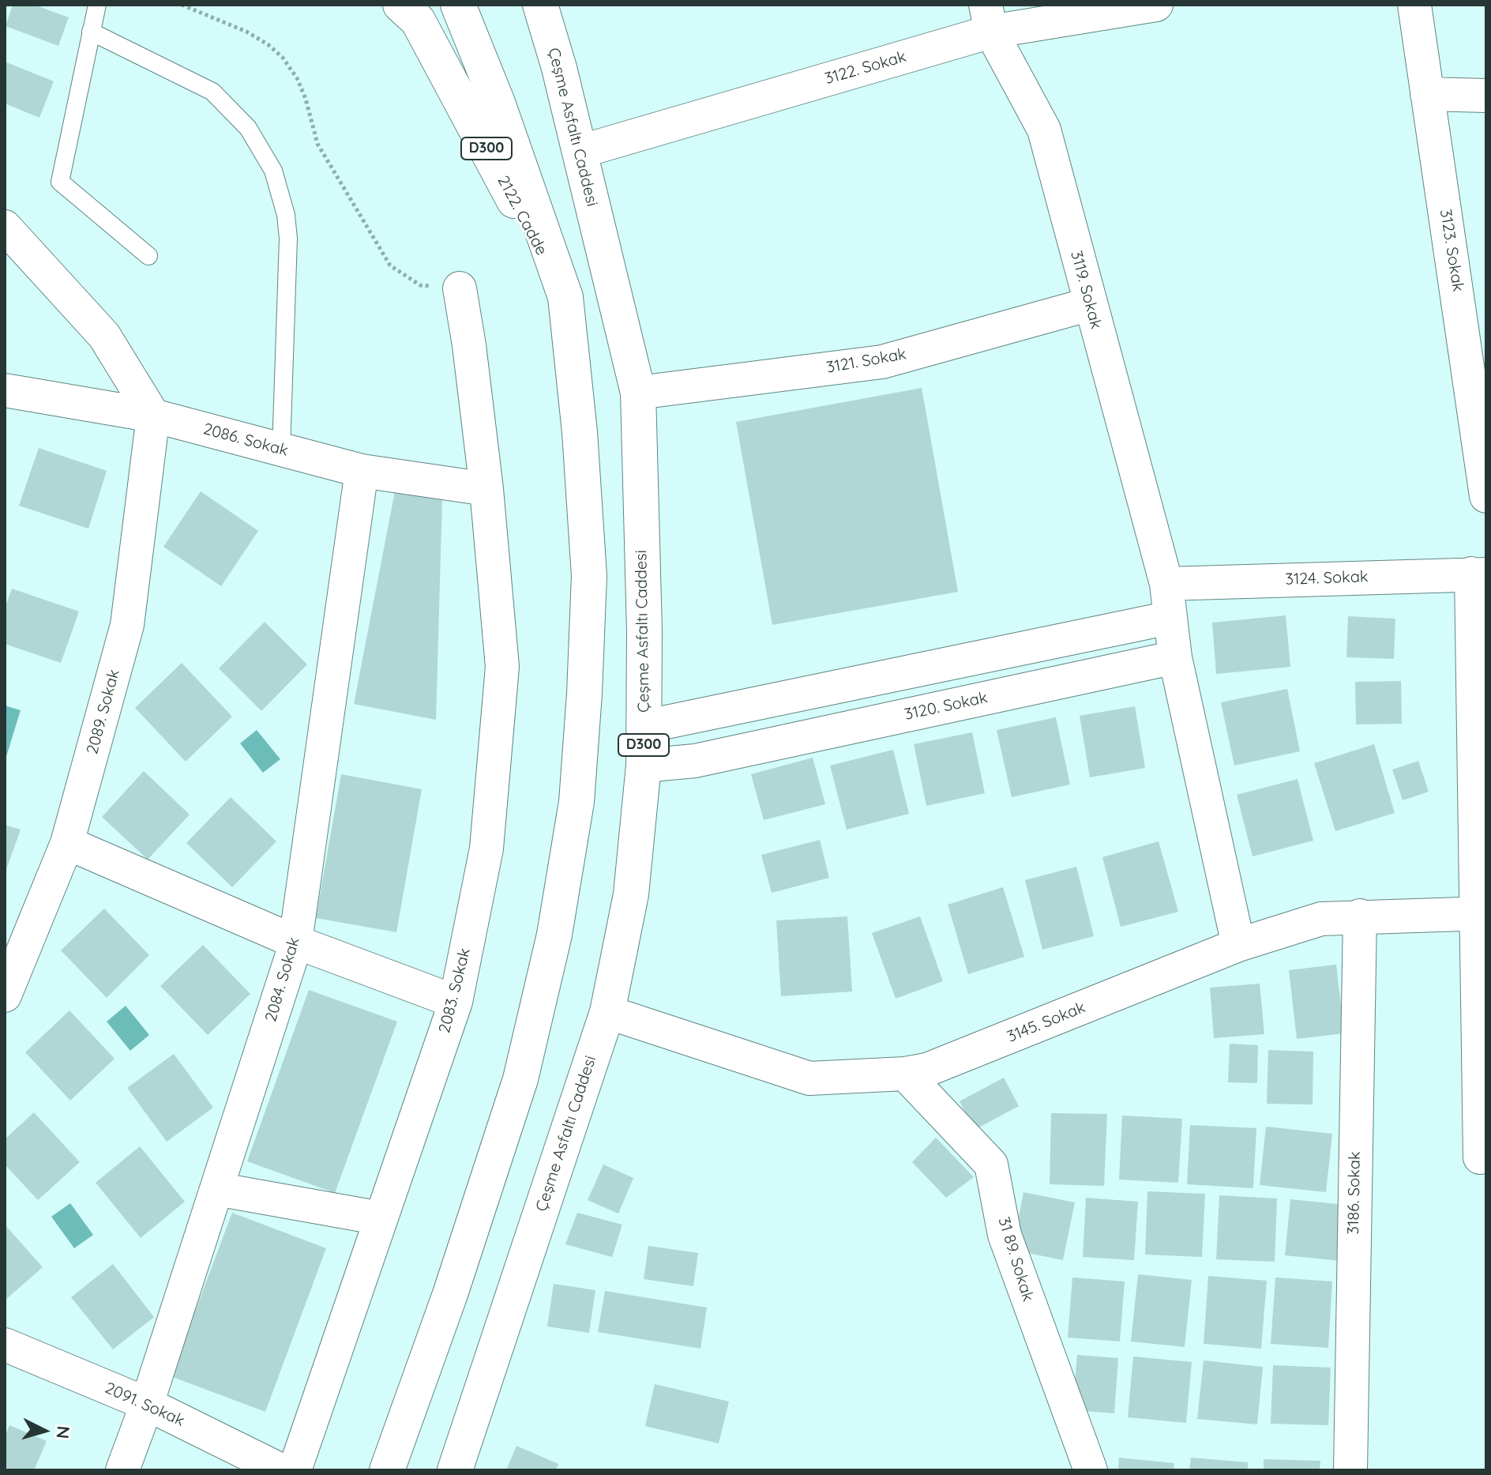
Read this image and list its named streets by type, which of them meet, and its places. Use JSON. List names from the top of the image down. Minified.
{"streets":{"highway":["Çeşme Asfaltı Caddesi","D300","2122. Cadde"],"street":["3122. Sokak","3123. Sokak","3119. Sokak","3121. Sokak","2086. Sokak","3124. Sokak","3120. Sokak","2089. Sokak","2084. Sokak","2083. Sokak","3145. Sokak","3186. Sokak","31 89. Sokak","2091. Sokak"]},"crossings":[["3122. Sokak","Çeşme Asfaltı Caddesi"],["3122. Sokak","3119. Sokak"],["Çeşme Asfaltı Caddesi","3121. Sokak"],["Çeşme Asfaltı Caddesi","3120. Sokak"],["Çeşme Asfaltı Caddesi","3145. Sokak"],["D300","2122. Cadde"],["3119. Sokak","3121. Sokak"],["3119. Sokak","3124. Sokak"],["2086. Sokak","2089. Sokak"],["2086. Sokak","2084. Sokak"],["2086. Sokak","2083. Sokak"],["2084. Sokak","2091. Sokak"],["3145. Sokak","3186. Sokak"],["3145. Sokak","31 89. Sokak"]],"north":"right"}
